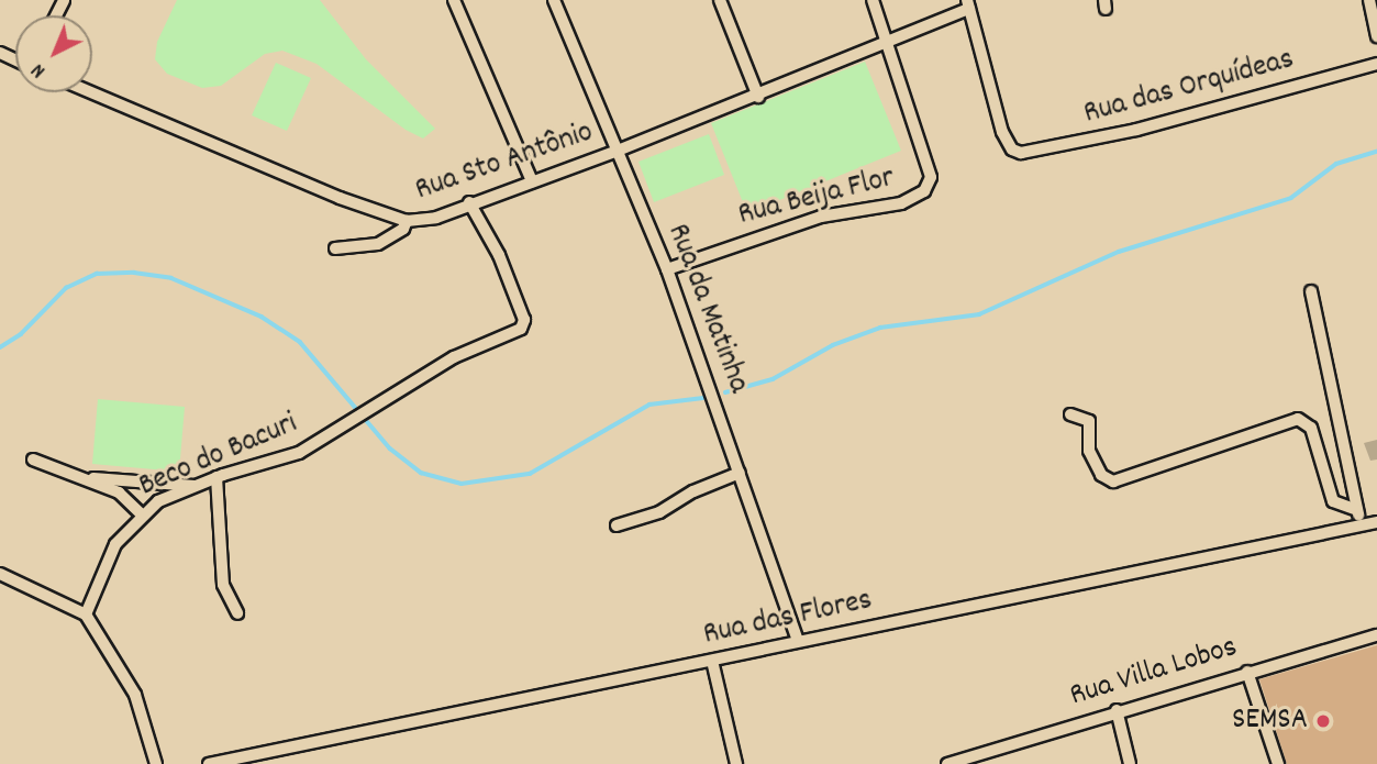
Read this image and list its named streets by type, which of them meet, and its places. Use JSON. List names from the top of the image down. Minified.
{"streets":{"street":["Rua das Orquídeas","Rua Sto Antônio","Rua Beija Flor","Rua da Matinha","Beco do Bacuri","Rua das Flores","Rua Villa Lobos"]},"crossings":[["Rua das Orquídeas","Rua Sto Antônio"],["Rua Sto Antônio","Rua Beija Flor"],["Rua Sto Antônio","Rua da Matinha"],["Rua Sto Antônio","Beco do Bacuri"],["Rua Beija Flor","Rua da Matinha"],["Rua da Matinha","Rua das Flores"]],"places":["SEMSA"],"north":"bottom left"}
